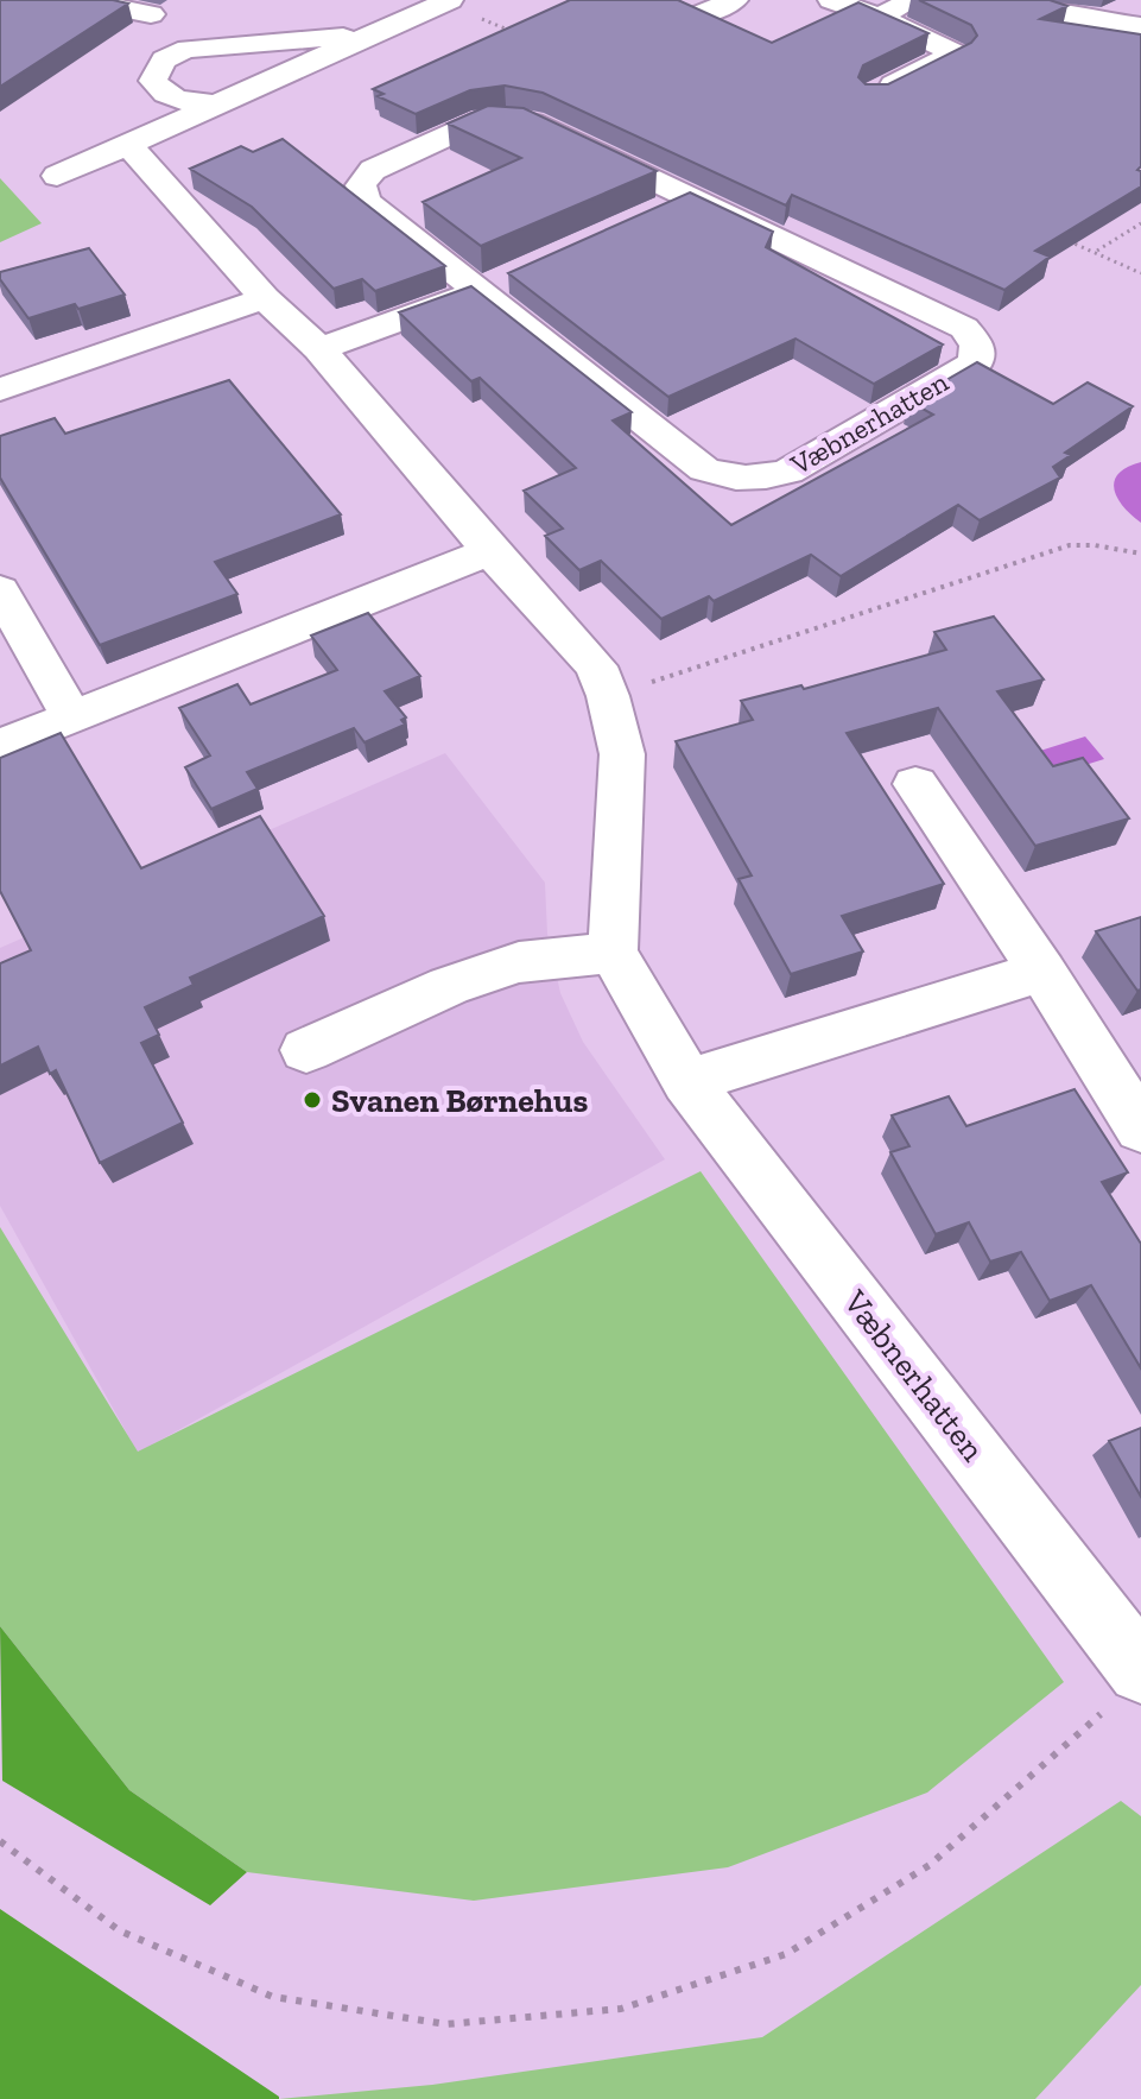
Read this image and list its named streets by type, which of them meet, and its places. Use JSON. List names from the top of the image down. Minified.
{"streets":{"street":["Væbnerhatten"]},"places":["Svanen Børnehus"]}
